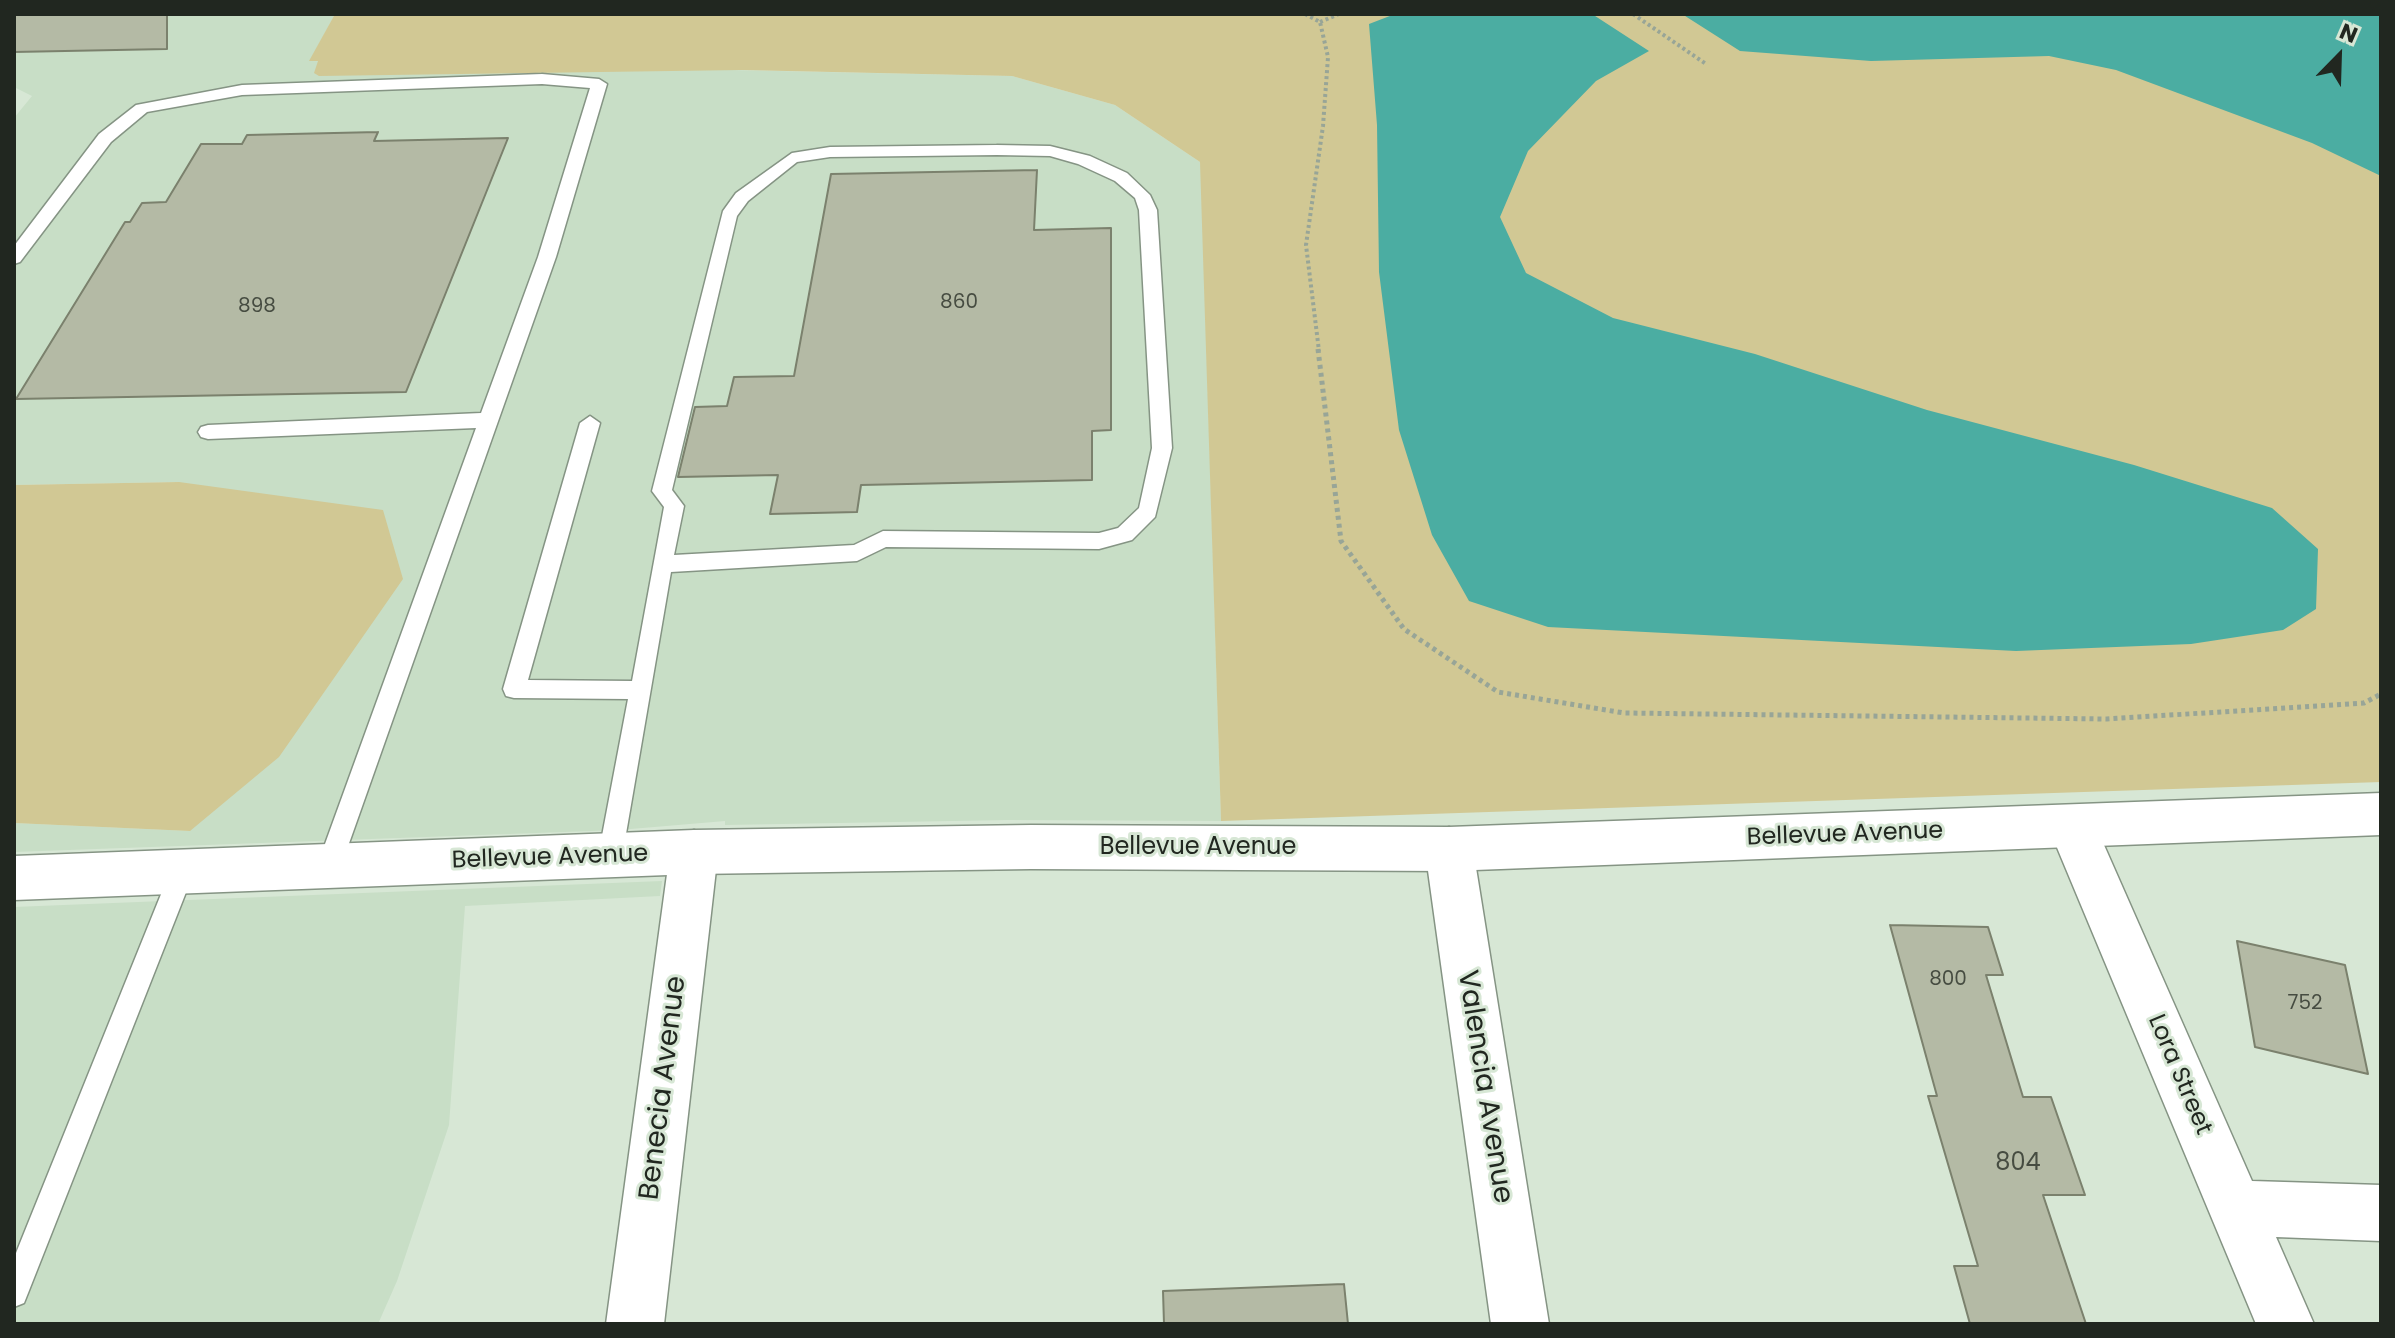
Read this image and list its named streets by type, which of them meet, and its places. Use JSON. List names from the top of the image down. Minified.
{"streets":{"street":["Bellevue Avenue","Lora Street","Valencia Avenue","Benecia Avenue"]},"crossings":[["Bellevue Avenue","Lora Street"],["Bellevue Avenue","Valencia Avenue"],["Bellevue Avenue","Benecia Avenue"]],"house_numbers":["860","898","800","752","804"],"north":"top right"}
